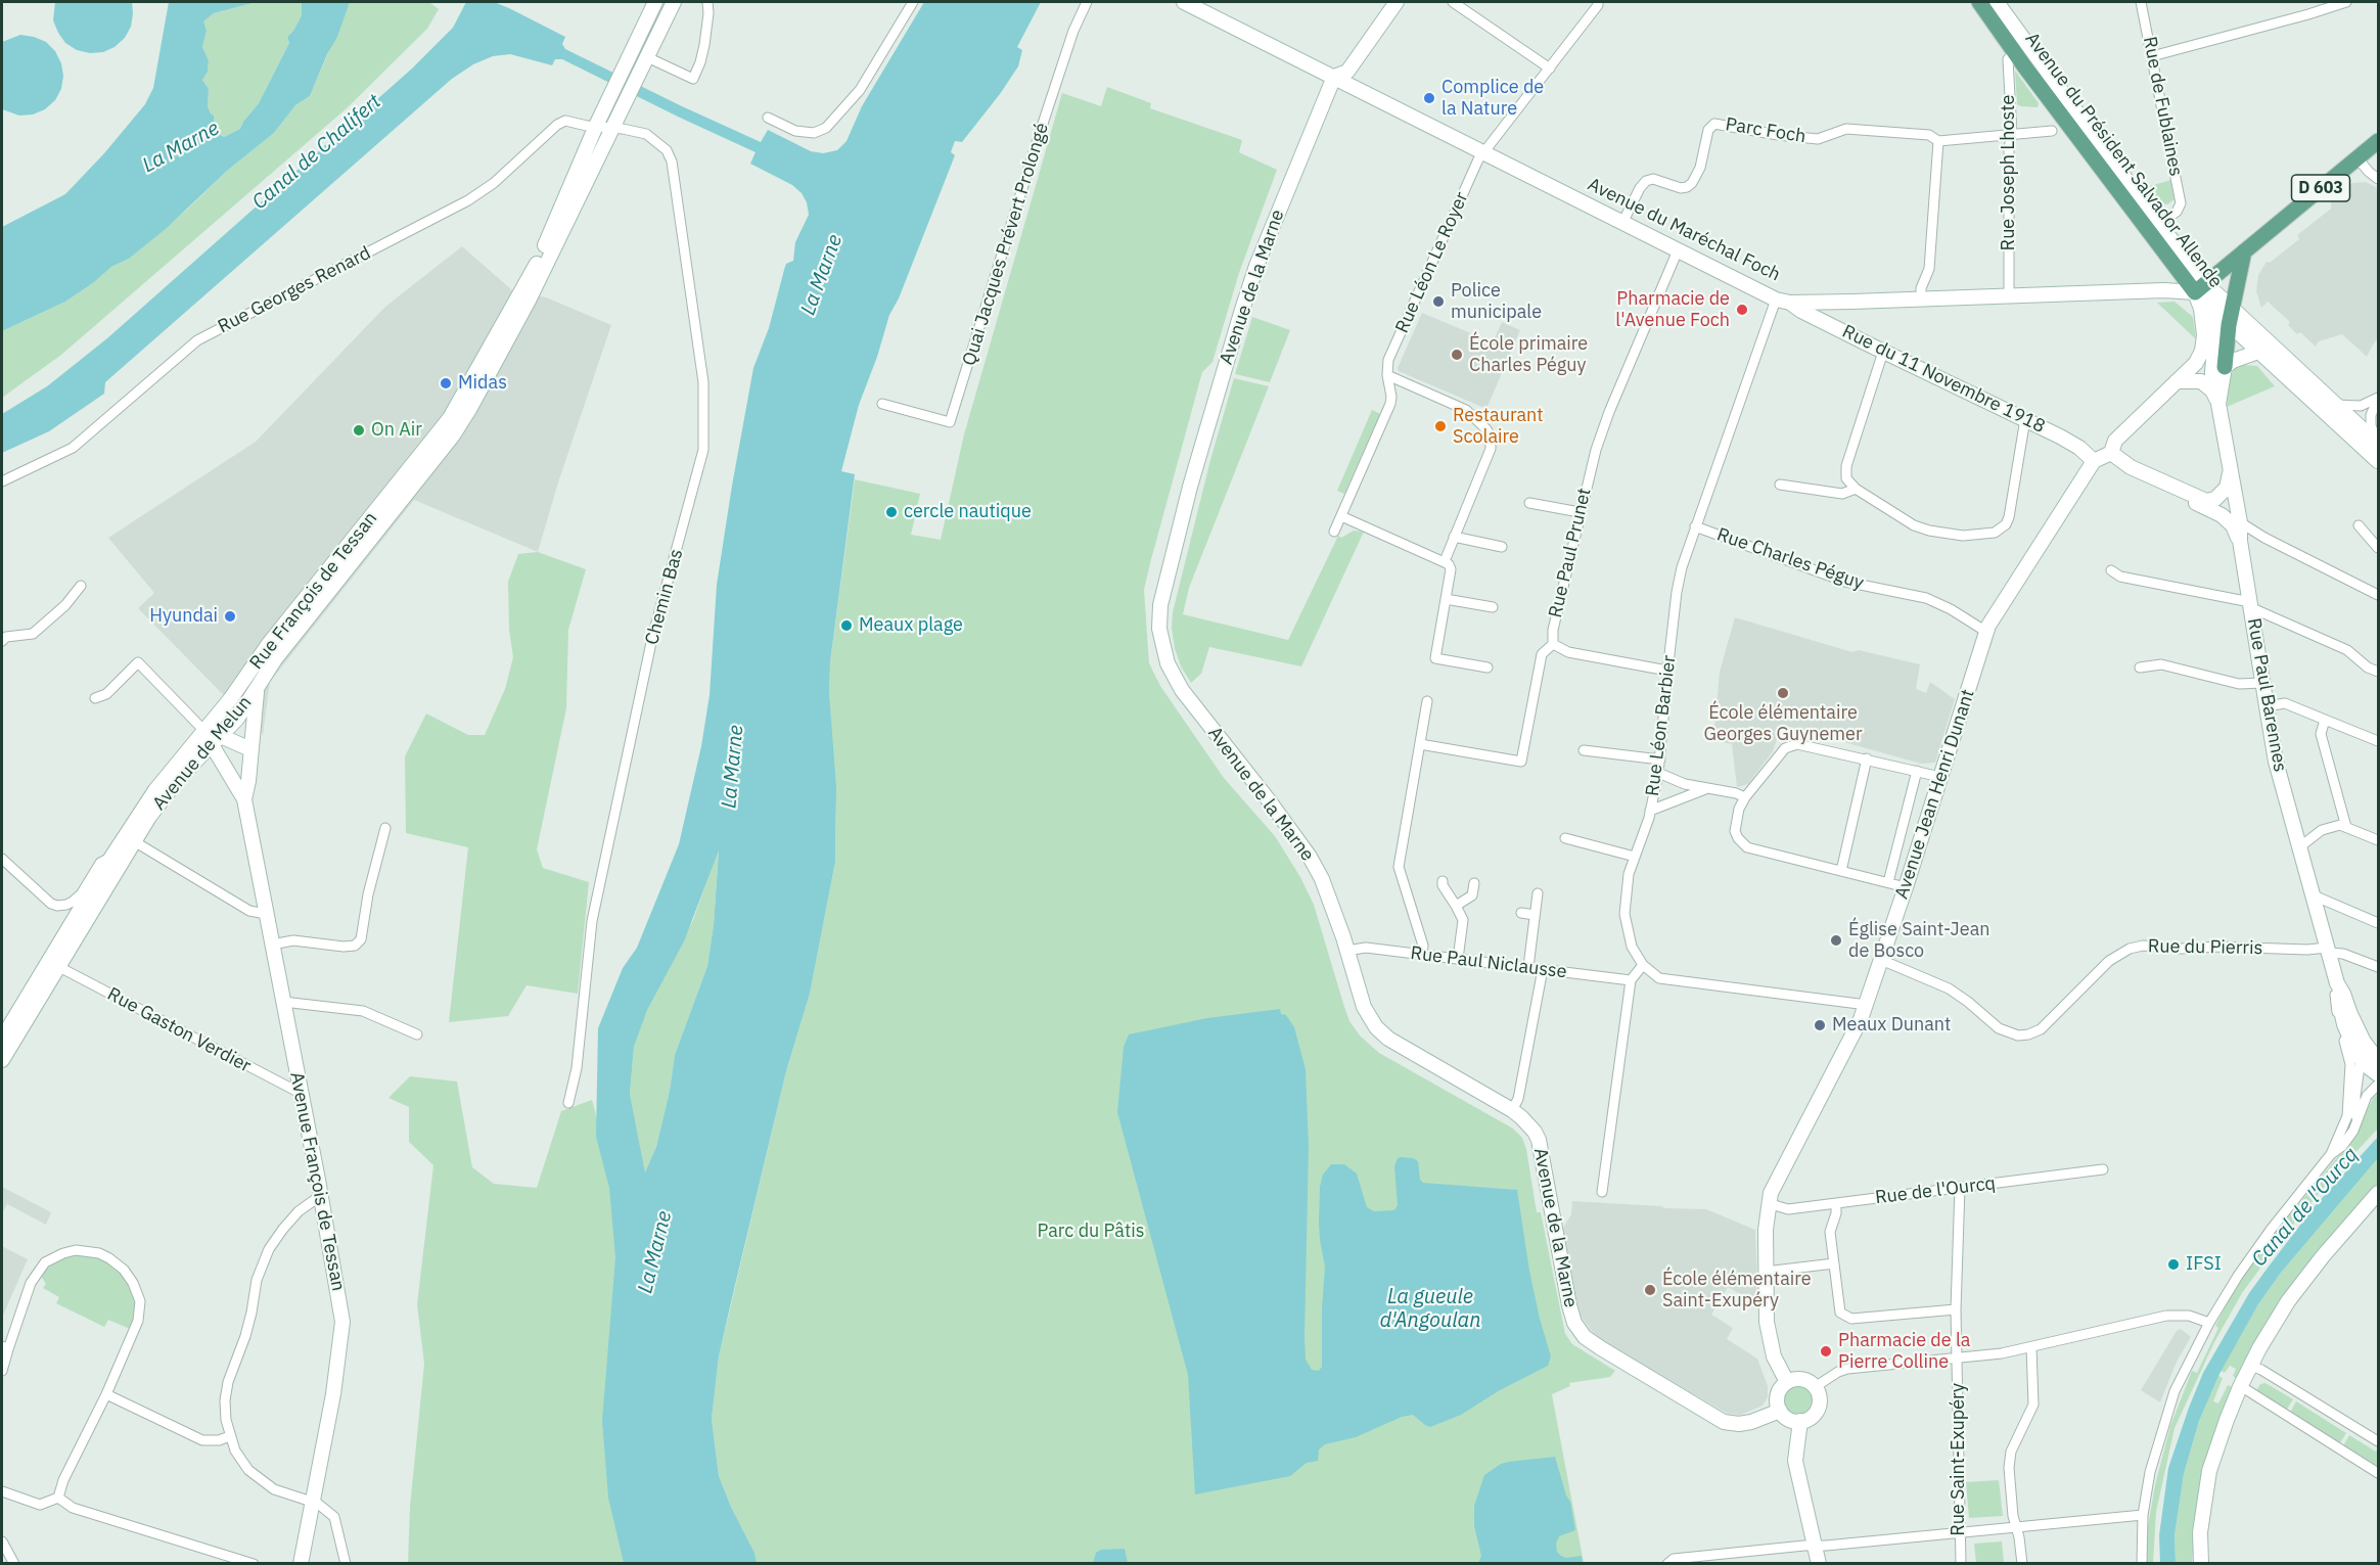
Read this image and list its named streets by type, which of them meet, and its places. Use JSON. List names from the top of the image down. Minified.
{"streets":{"main road":["Avenue du Président Salvador Allende","D 603"],"street":["Rue de Fublaines","Parc Foch","Rue Joseph Lhoste","Avenue du Maréchal Foch","Quai Jacques Prévert Prolongé","Rue Léon Le Royer","Avenue de la Marne","Rue Georges Renard","Rue du 11 Novembre 1918","Rue Paul Prunet","Rue Charles Péguy","Rue François de Tessan","Chemin Bas","Rue Paul Barennes","Rue Léon Barbier","Avenue de Melun","Avenue Jean Henri Dunant","Rue du Pierris","Rue Paul Niclausse","Rue Gaston Verdier","Avenue François de Tessan","Rue de l'Ourcq","Rue Saint-Exupéry"]},"crossings":[["Rue de Fublaines","Avenue du Président Salvador Allende"],["Parc Foch","Avenue du Maréchal Foch"],["Avenue du Président Salvador Allende","Rue Joseph Lhoste"],["Avenue du Président Salvador Allende","D 603"],["Avenue du Président Salvador Allende","Avenue du Maréchal Foch"],["Rue Joseph Lhoste","Avenue du Maréchal Foch"],["D 603","Avenue du Maréchal Foch"],["Avenue du Maréchal Foch","Rue Léon Le Royer"],["Avenue du Maréchal Foch","Avenue de la Marne"],["Avenue du Maréchal Foch","Rue du 11 Novembre 1918"],["Avenue du Maréchal Foch","Rue Paul Prunet"],["Avenue du Maréchal Foch","Rue Léon Barbier"],["Avenue de la Marne","Avenue Jean Henri Dunant"],["Avenue de la Marne","Rue Paul Niclausse"],["Rue Georges Renard","Rue François de Tessan"],["Rue Georges Renard","Chemin Bas"],["Rue du 11 Novembre 1918","Rue Léon Barbier"],["Rue du 11 Novembre 1918","Avenue Jean Henri Dunant"],["Rue Charles Péguy","Rue Léon Barbier"],["Rue Charles Péguy","Avenue Jean Henri Dunant"],["Rue François de Tessan","Chemin Bas"],["Chemin Bas","Avenue de Melun"],["Rue Paul Barennes","Rue du Pierris"],["Avenue de Melun","Rue Gaston Verdier"],["Avenue Jean Henri Dunant","Rue du Pierris"],["Avenue Jean Henri Dunant","Rue de l'Ourcq"],["Rue Gaston Verdier","Avenue François de Tessan"],["Rue de l'Ourcq","Rue Saint-Exupéry"]],"water":["La Marne","Canal de Chalifert","Canal de l'Ourcq","La gueule d'Angoulan"],"parks":["Parc du Pâtis"],"places":["Complice de la Nature","Police municipale","Pharmacie de l'Avenue Foch","École primaire Charles Péguy","Midas","Restaurant Scolaire","On Air","cercle nautique","Hyundai","Meaux plage","École élémentaire Georges Guynemer","Église Saint-Jean de Bosco","Meaux Dunant","IFSI","École élémentaire Saint-Exupéry","Pharmacie de la Pierre Colline"]}
